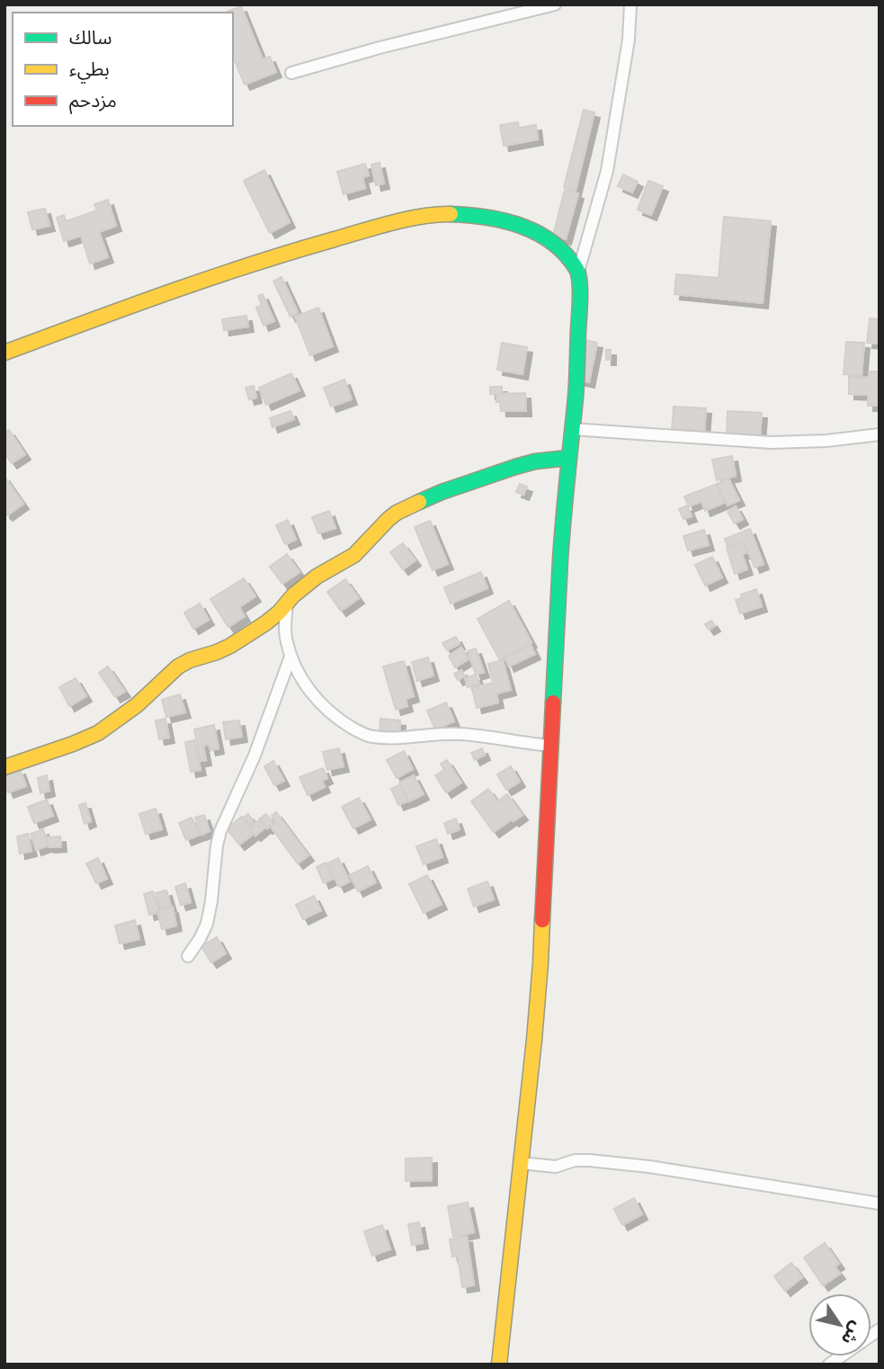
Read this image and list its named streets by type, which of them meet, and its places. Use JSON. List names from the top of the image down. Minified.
{"legend":["سالك","بطيء","مزدحم"],"north":"bottom right"}
